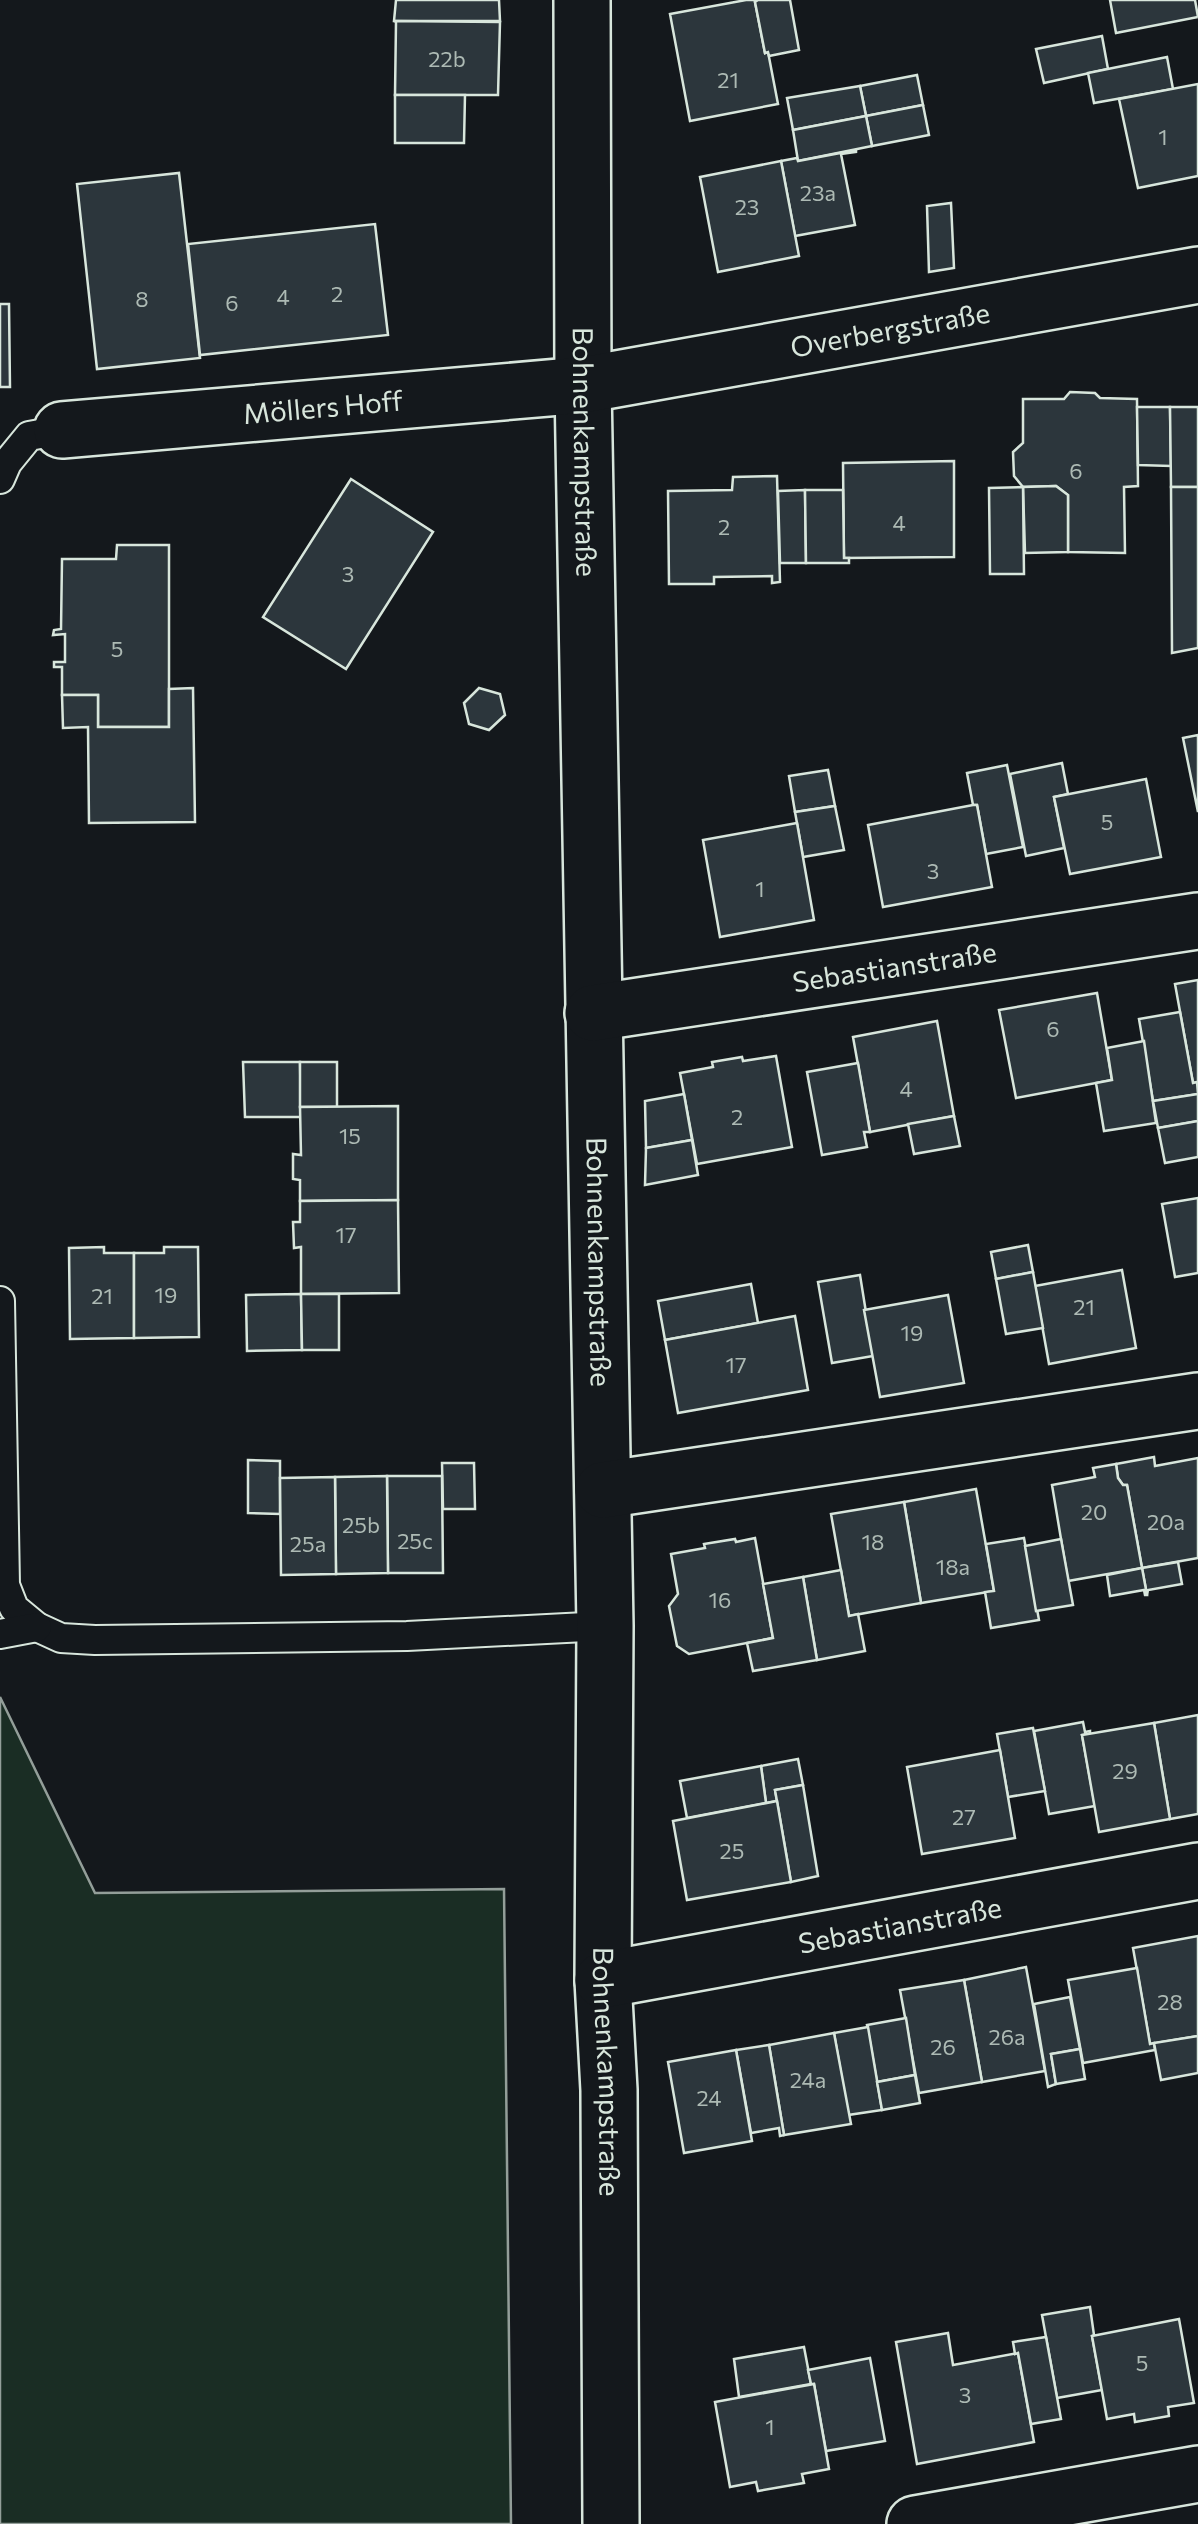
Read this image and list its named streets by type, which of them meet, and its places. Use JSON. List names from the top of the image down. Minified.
{"streets":{"street":["Overbergstraße","Möllers Hoff","Bohnenkampstraße","Sebastianstraße"]},"crossings":[["Overbergstraße","Möllers Hoff"],["Overbergstraße","Bohnenkampstraße"],["Möllers Hoff","Bohnenkampstraße"],["Bohnenkampstraße","Sebastianstraße"]],"house_numbers":["22b","21","1","23a","23","2","4","8","6","6","4","2","3","5","5","3","1","6","4","2","15","17","19","21","21","19","17","20","20a","25b","25c","18","25a","18a","16","29","27","25","28","26a","26","24a","24","5","3","1"]}
